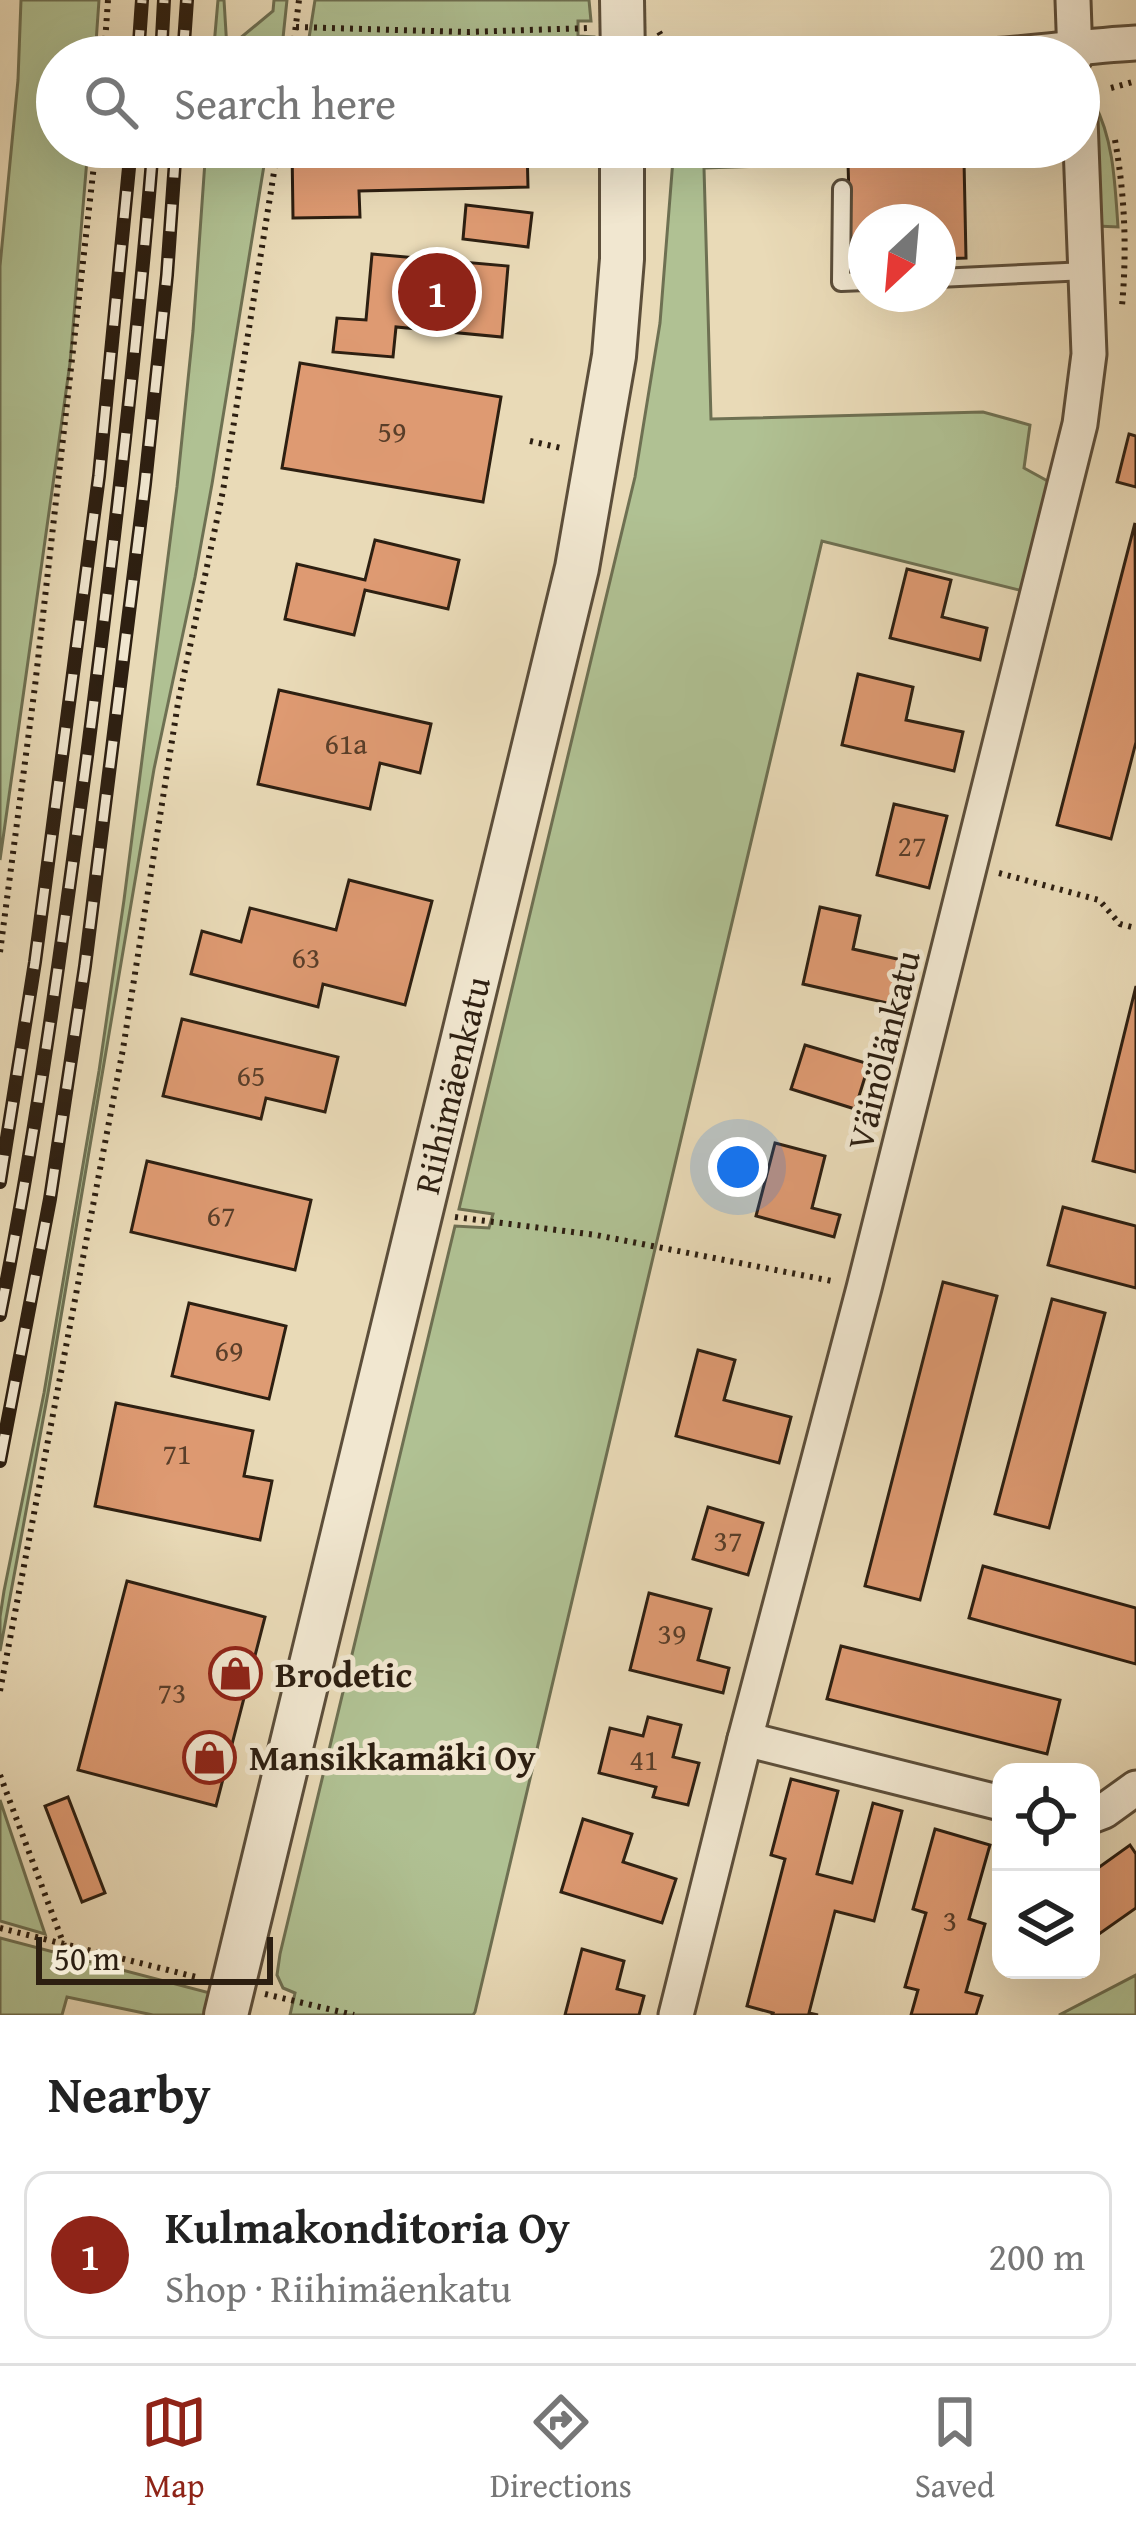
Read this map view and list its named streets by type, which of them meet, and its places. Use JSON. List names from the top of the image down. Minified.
{"streets":{"street":["Väinölänkatu","Riihimäenkatu"]},"places":{"shop":["Brodetic","Mansikkamäki Oy"]},"house_numbers":["59","61a","27","63","65","67","69","71","37","39","73","41","3"],"scale_bar":"50 m","north":"bottom left","page":{"search":"Search here","pins":"1","scale":"50 m","heading":"Nearby","list":[{"mark":"1","name":"Kulmakonditoria Oy","note":"Shop · Riihimäenkatu","value":"200 m"}],"nav":["Map","Directions","Saved"]}}
